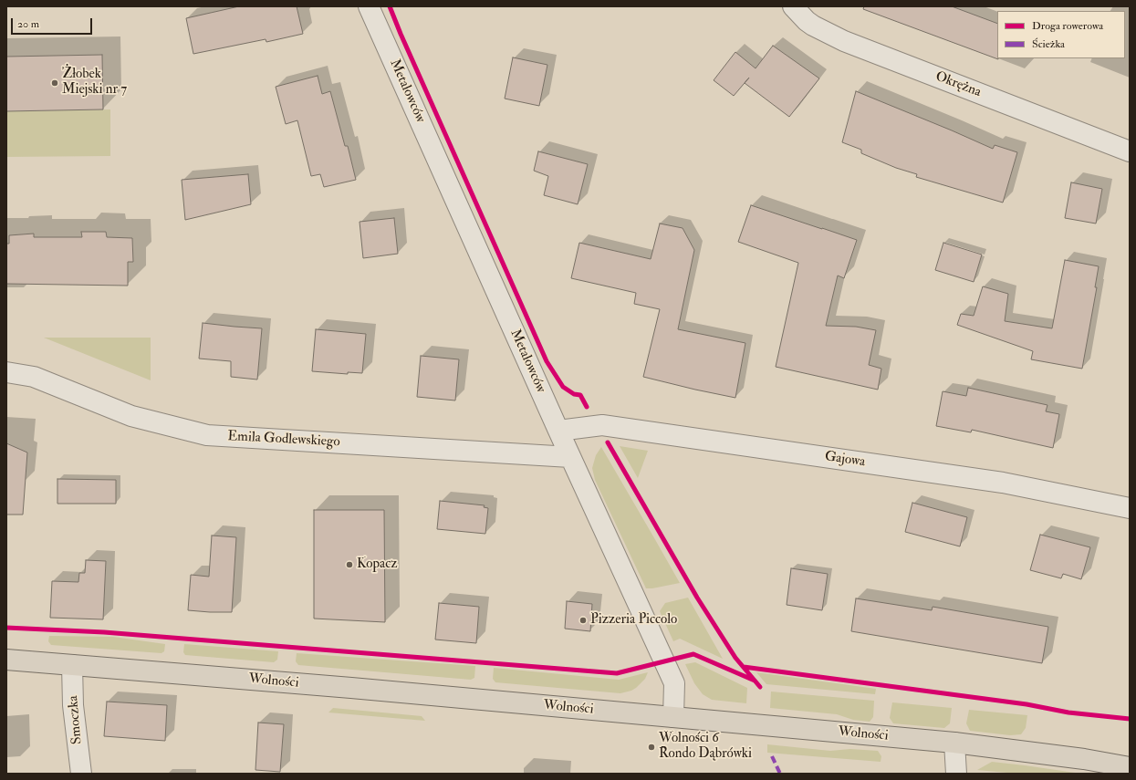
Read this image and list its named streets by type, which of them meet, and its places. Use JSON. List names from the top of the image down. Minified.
{"streets":{"main road":["Wolności"],"street":["Okrężna","Metalowców","Emila Godlewskiego","Gajowa","Smoczka"]},"crossings":[["Metalowców","Emila Godlewskiego"],["Metalowców","Gajowa"],["Metalowców","Wolności"],["Wolności","Smoczka"]],"places":["Żłobek Miejski nr 7","Kopacz","Pizzeria Piccolo","Wolności 6 Rondo Dąbrówki"],"legend":["Droga rowerowa","Ścieżka"],"scale_bar":"20 m"}
